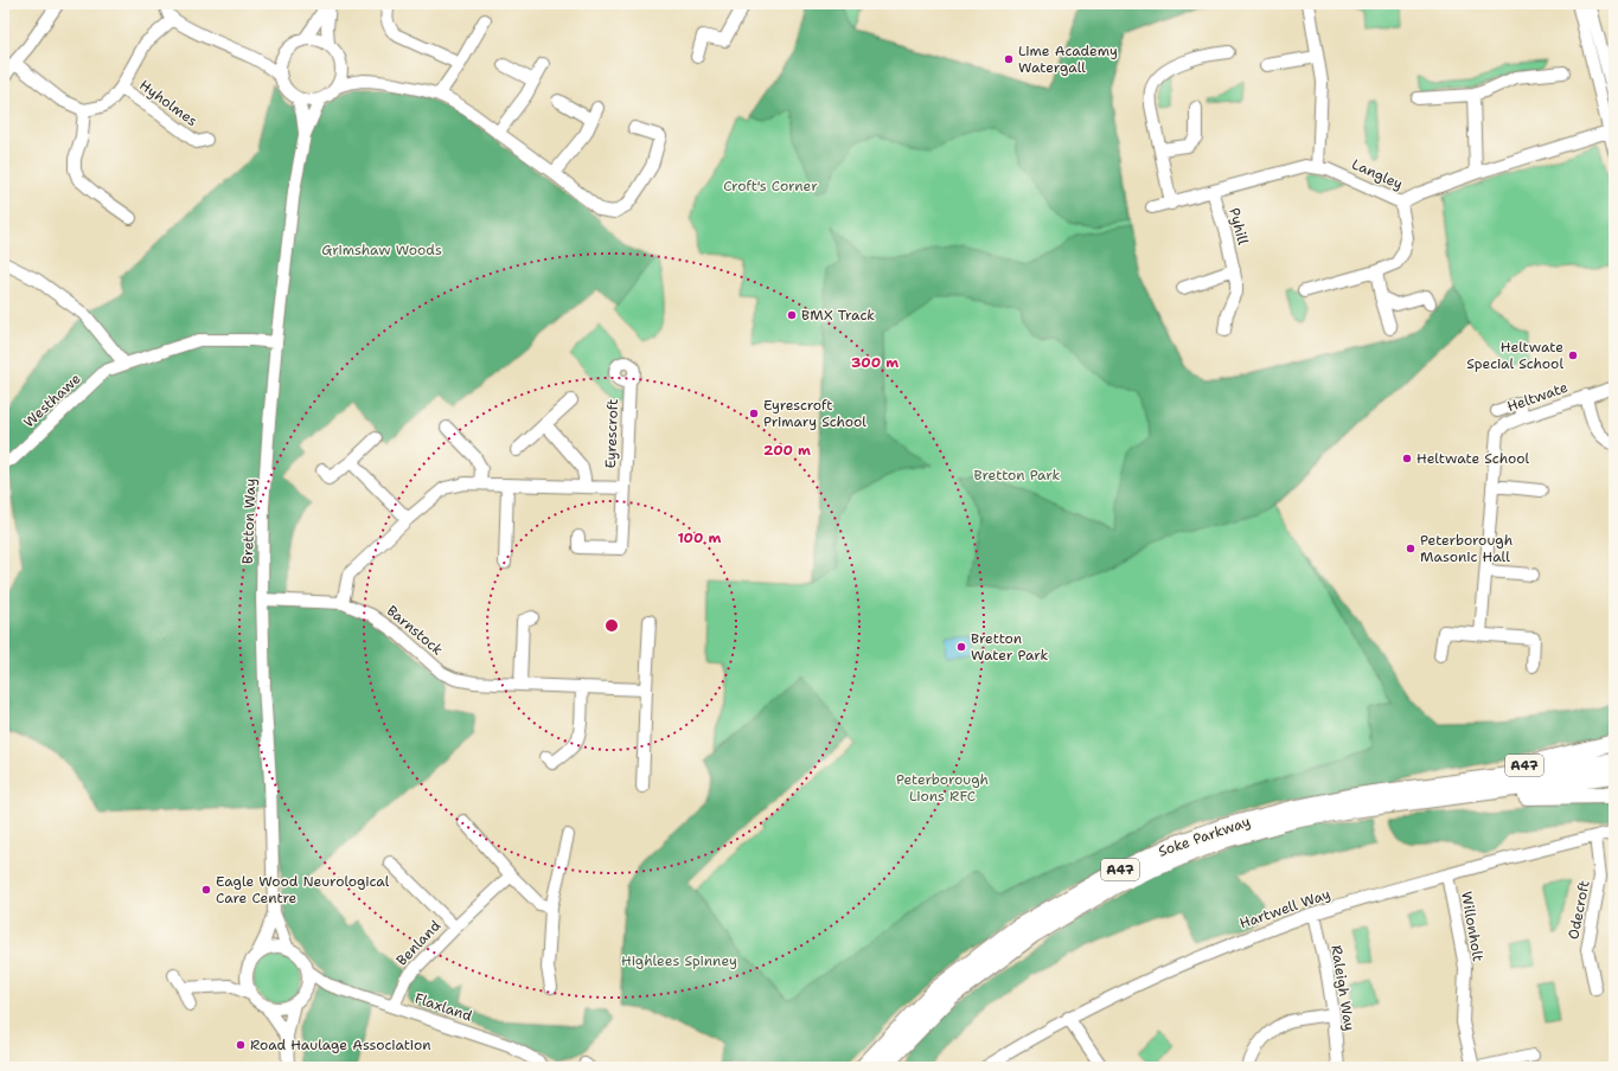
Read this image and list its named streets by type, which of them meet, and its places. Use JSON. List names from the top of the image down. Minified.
{"streets":{"highway":["A47","Soke Parkway"],"street":["Hyholmes","Langley","Pyhill","Heltwate","Westhawe","Eyrescroft","Bretton Way","Barnstock","Hartwell Way","Odecroft","Willonholt","Benland","Raleigh Way","Flaxland"]},"crossings":[["Langley","Pyhill"],["Westhawe","Bretton Way"],["Eyrescroft","Barnstock"],["Bretton Way","Barnstock"],["Bretton Way","Flaxland"],["A47","Soke Parkway"],["Hartwell Way","Odecroft"],["Hartwell Way","Willonholt"],["Hartwell Way","Raleigh Way"],["Benland","Flaxland"]],"parks":["Croft's Corner","Grimshaw Woods","Bretton Park","Peterborough Lions RFC","Highlees Spinney"],"places":["Lime Academy Watergall","BMX Track","Heltwate Special School","Eyrescroft Primary School","Heltwate School","Peterborough Masonic Hall","Bretton Water Park","Eagle Wood Neurological Care Centre","Road Haulage Association"],"rings":["300 m","200 m","100 m"]}
